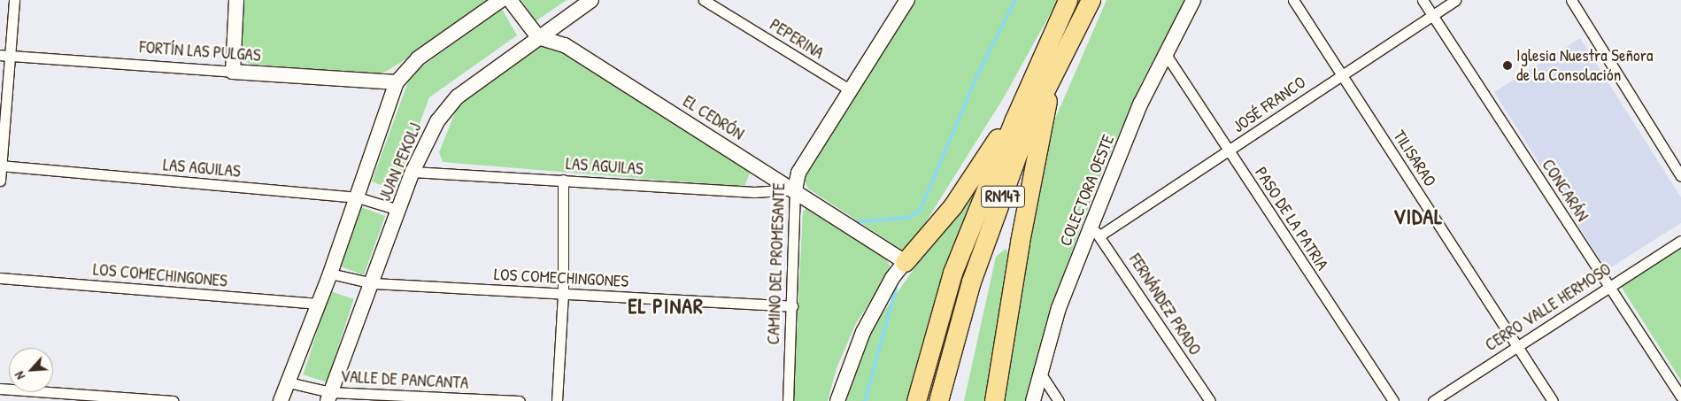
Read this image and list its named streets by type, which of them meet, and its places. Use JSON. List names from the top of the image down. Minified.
{"streets":{"highway":["RN147"],"street":["PEPERINA","FORTÍN LAS PULGAS","JOSÉ FRANCO","EL CEDRÓN","TILISARAO","JUAN PEKOLJ","LAS AGUILAS","COLECTORA OESTE","CONCARÁN","PASO DE LA PATRIA","CAMINO DEL PROMESANTE","LOS COMECHINGONES","FERNÁNDEZ PRADO","CERRO VALLE HERMOSO","VALLE DE PANCANTA"]},"crossings":[["PEPERINA","CAMINO DEL PROMESANTE"],["FORTÍN LAS PULGAS","JUAN PEKOLJ"],["JOSÉ FRANCO","TILISARAO"],["JOSÉ FRANCO","COLECTORA OESTE"],["JOSÉ FRANCO","CONCARÁN"],["JOSÉ FRANCO","PASO DE LA PATRIA"],["JOSÉ FRANCO","FERNÁNDEZ PRADO"],["EL CEDRÓN","JUAN PEKOLJ"],["EL CEDRÓN","LAS AGUILAS"],["EL CEDRÓN","CAMINO DEL PROMESANTE"],["TILISARAO","CERRO VALLE HERMOSO"],["JUAN PEKOLJ","LAS AGUILAS"],["JUAN PEKOLJ","LOS COMECHINGONES"],["JUAN PEKOLJ","VALLE DE PANCANTA"],["LAS AGUILAS","CAMINO DEL PROMESANTE"],["COLECTORA OESTE","PASO DE LA PATRIA"],["COLECTORA OESTE","FERNÁNDEZ PRADO"],["CONCARÁN","CERRO VALLE HERMOSO"],["CAMINO DEL PROMESANTE","LOS COMECHINGONES"]],"districts":["VIDAL","EL PINAR"],"places":["Iglesia Nuestra Señora de la Consolación"],"north":"bottom left"}
